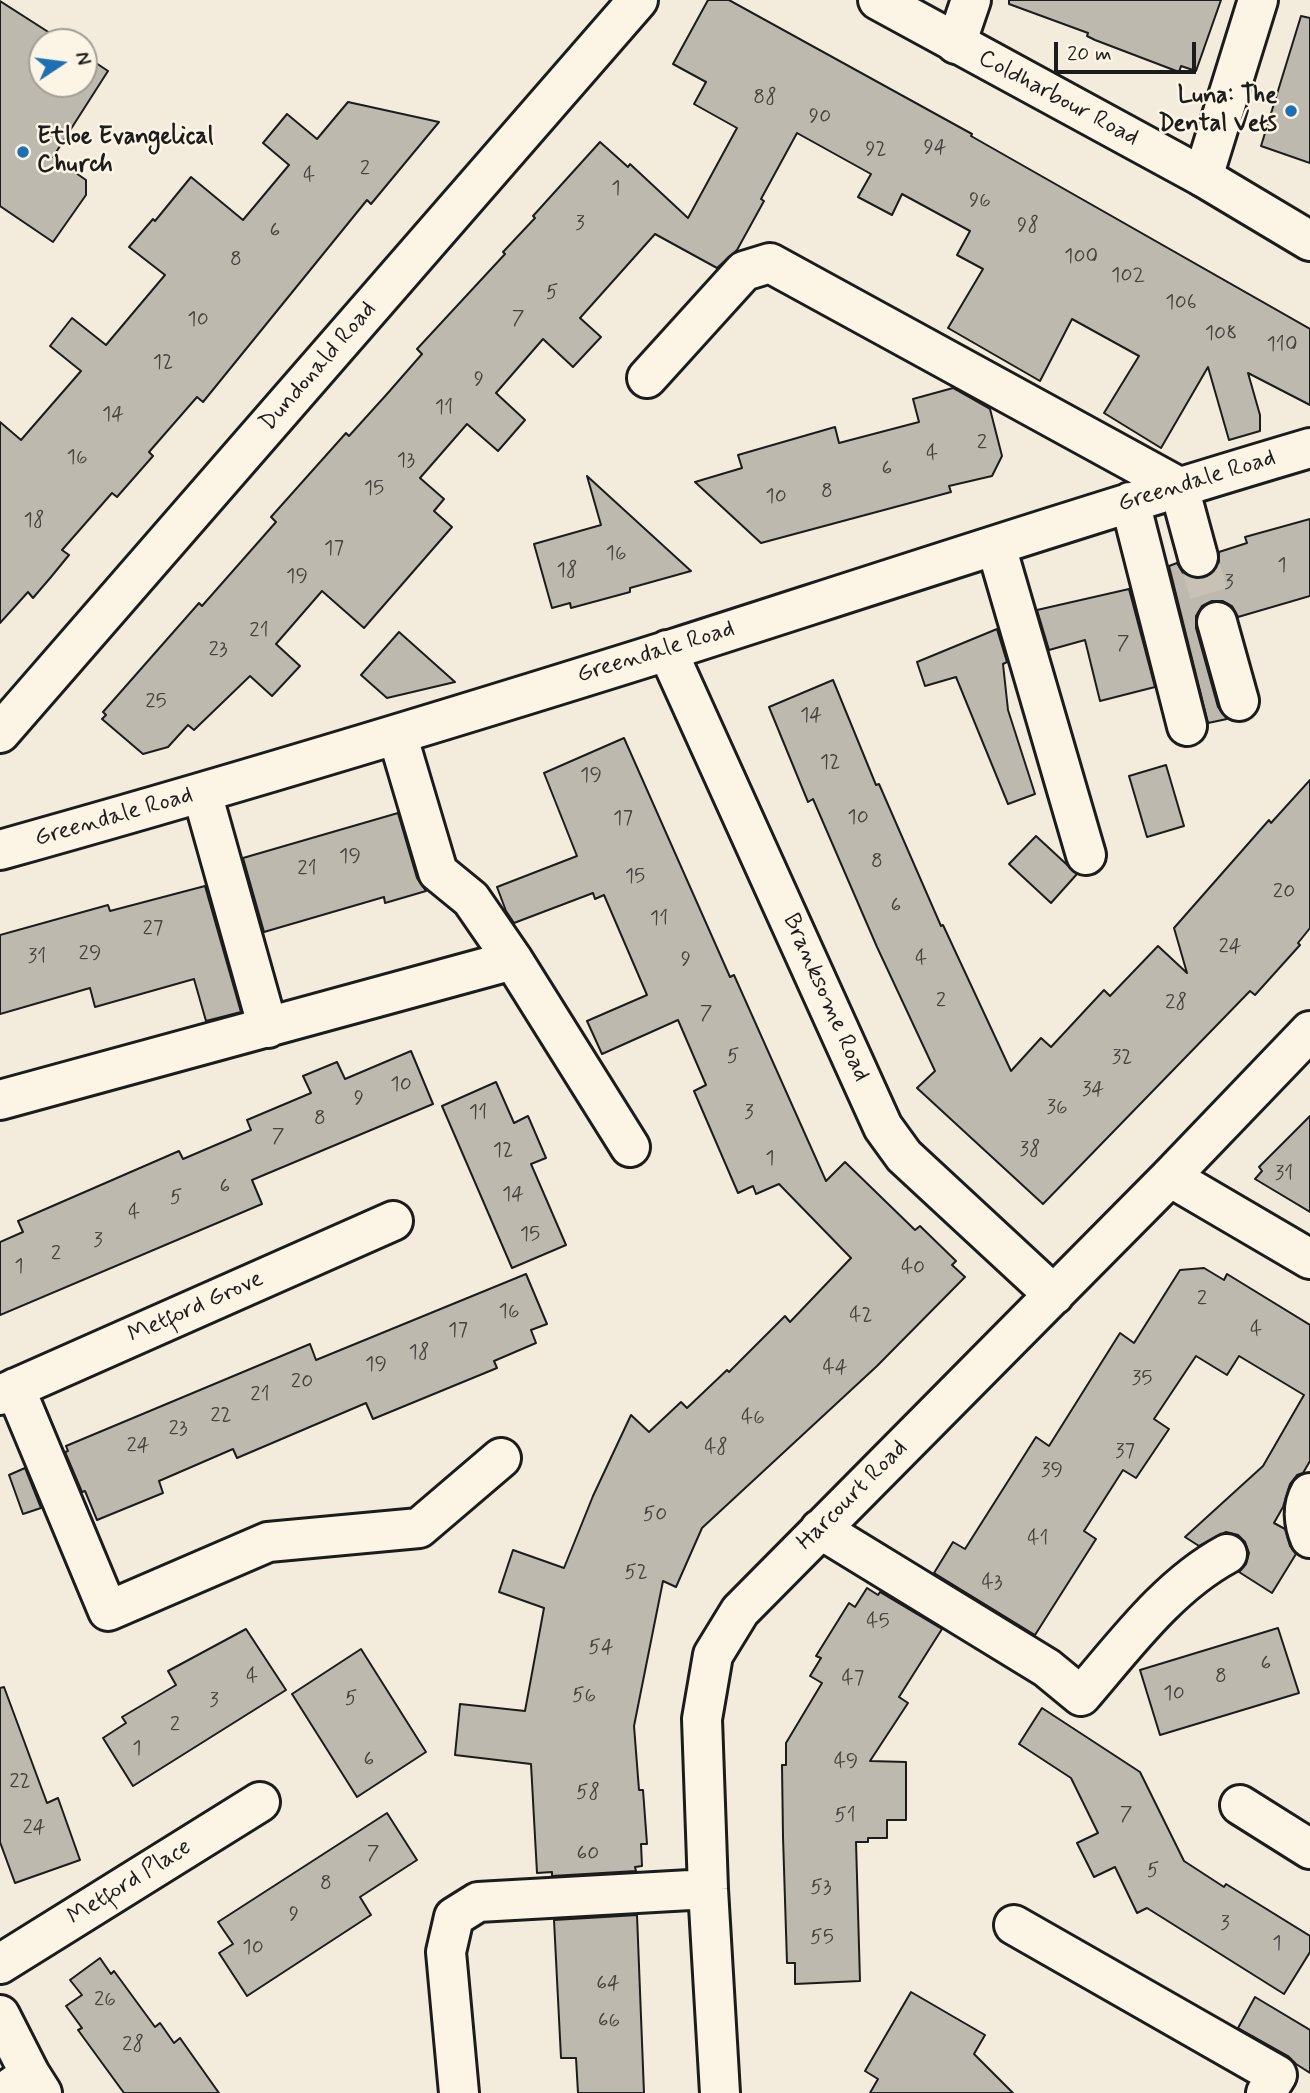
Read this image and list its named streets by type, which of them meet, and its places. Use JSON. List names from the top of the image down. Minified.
{"streets":{"street":["Coldharbour Road","Dundonald Road","Greendale Road","Branksome Road","Metford Grove","Harcourt Road","Metford Place"]},"crossings":[["Greendale Road","Branksome Road"],["Branksome Road","Harcourt Road"]],"places":["Luna: The Dental Vets","Etloe Evangelical Church"],"house_numbers":["88","90","94","92","2","4","1","96","3","98","6","100","8","102","5","106","7","10","108","110","12","9","11","14","2","4","16","13","6","15","8","10","18","17","16","1","18","19","3","21","7","23","25","14","12","19","10","17","19","8","21","15","20","6","11","27","24","29","31","4","9","2","28","7","5","32","10","34","9","36","11","3","8","7","38","12","1","31","6","14","5","4","15","3","2","1","40","2","16","42","4","17","18","19","44","35","20","21","22","46","23","24","48","37","39","50","41","52","43","45","54","6","4","8","47","10","56","5","3","2","1","6","49","22","58","7","51","24","7","60","5","8","53","9","3","55","1","10","64","26","66","28"],"scale_bar":"20 m","north":"right"}
